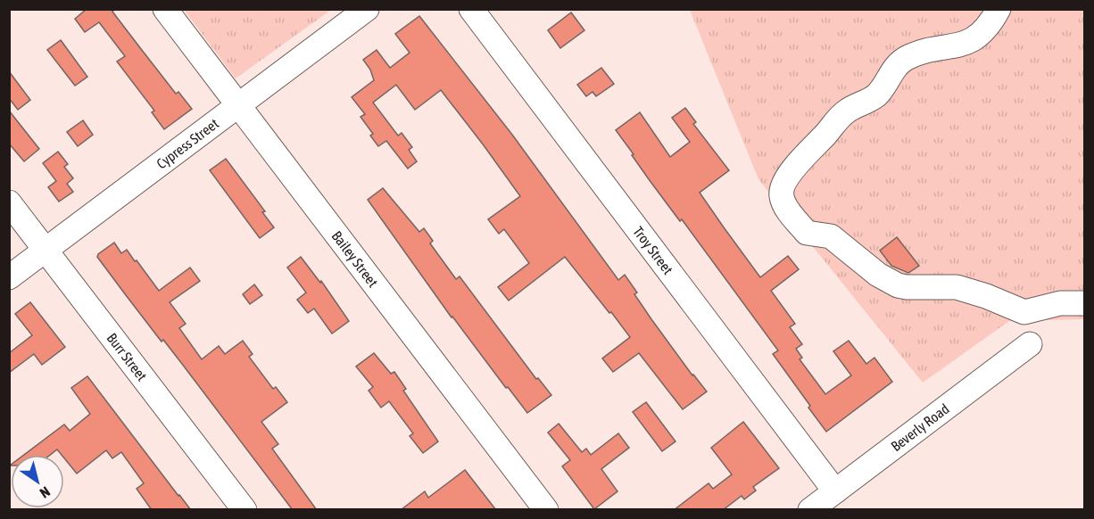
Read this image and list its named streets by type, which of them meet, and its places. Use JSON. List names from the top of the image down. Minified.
{"streets":{"street":["Cypress Street","Troy Street","Bailey Street","Burr Street","Beverly Road"]},"crossings":[["Cypress Street","Bailey Street"],["Cypress Street","Burr Street"],["Troy Street","Beverly Road"]],"north":"bottom right"}
